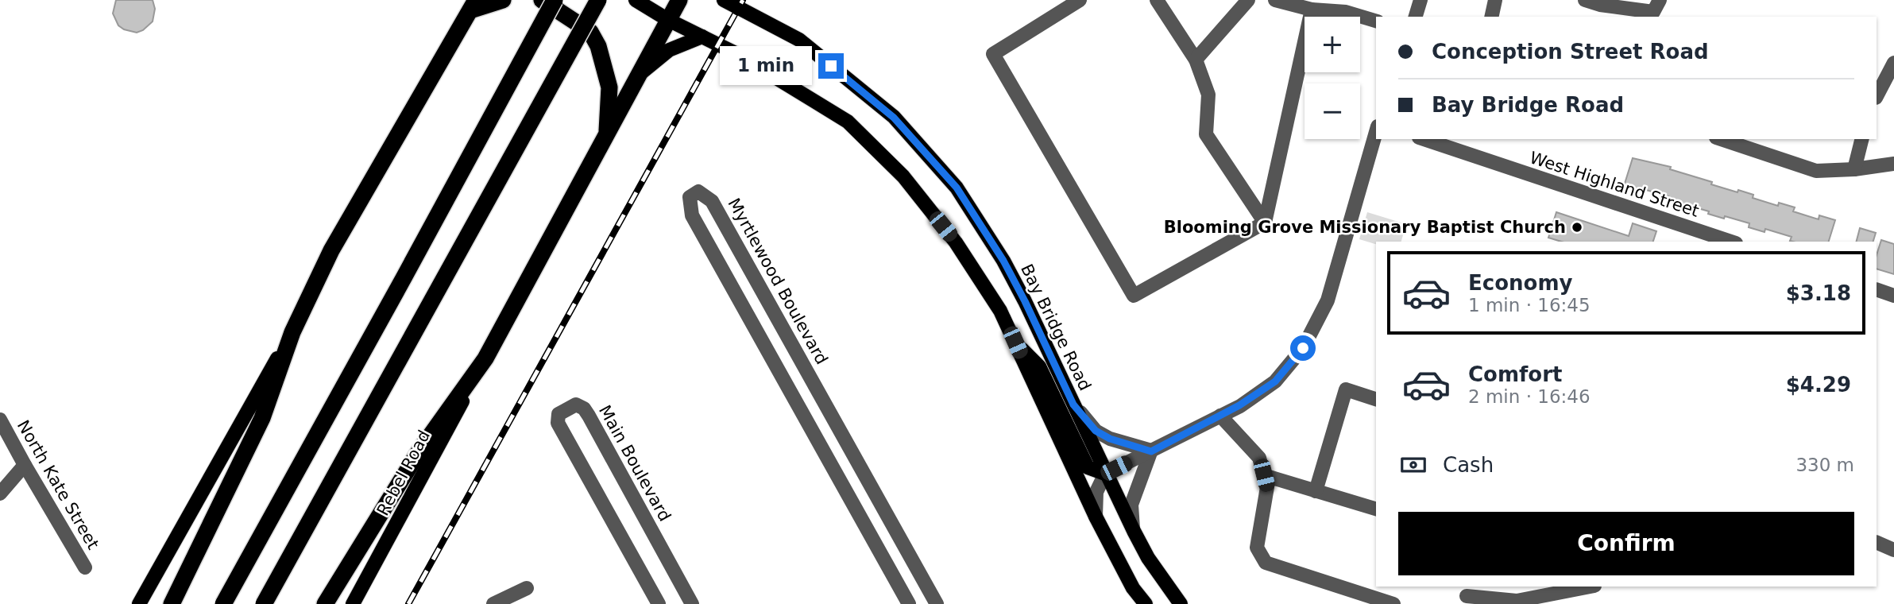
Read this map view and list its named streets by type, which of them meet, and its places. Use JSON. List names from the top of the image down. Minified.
{"streets":{"main road":["Bay Bridge Road","Rebel Road"],"street":["West Highland Street","Myrtlewood Boulevard","Main Boulevard","North Kate Street"]},"places":["Blooming Grove Missionary Baptist Church"],"page":{"map_buttons":["+","−"],"banner":["Conception Street Road","Bay Bridge Road"],"bubble":"1 min","list":[{"name":"Economy","note":"1 min · 16:45","value":"$3.18"},{"name":"Comfort","note":"2 min · 16:46","value":"$4.29"}],"pay":["Cash","330 m"],"buttons":"Confirm"}}
